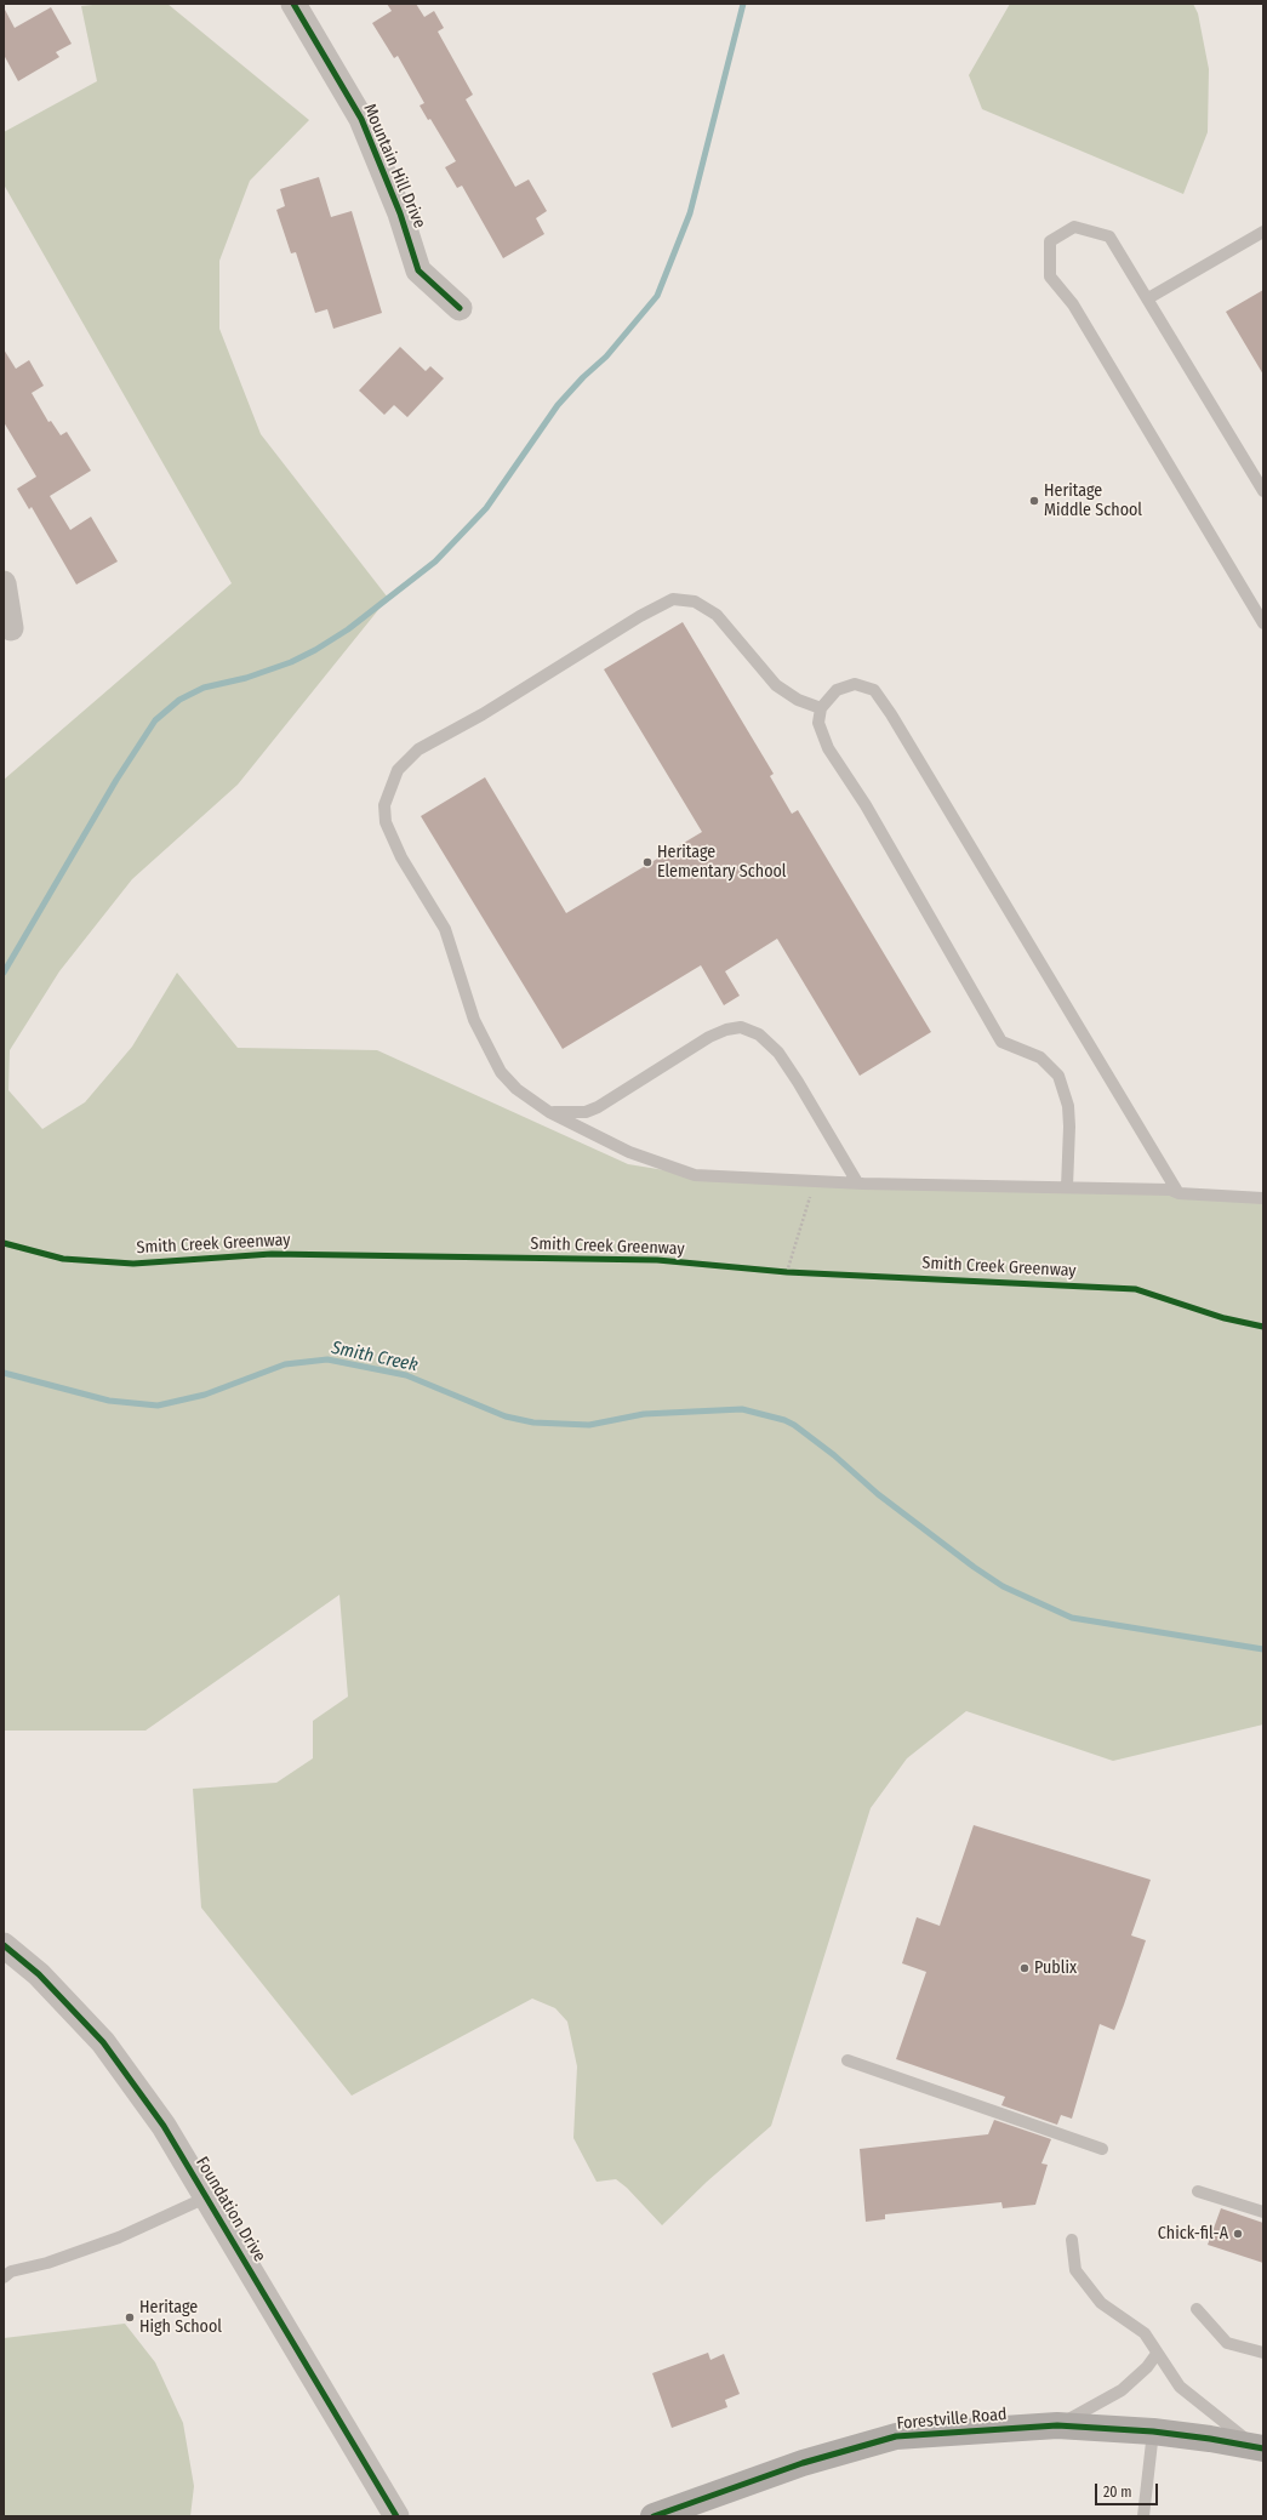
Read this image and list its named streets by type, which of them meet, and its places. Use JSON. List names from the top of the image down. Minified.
{"streets":{"main road":["Forestville Road"],"street":["Mountain Hill Drive","Foundation Drive"],"cycle path":["Smith Creek Greenway"]},"water":["Smith Creek"],"places":["Heritage Middle School","Heritage Elementary School","Publix","Chick-fil-A","Heritage High School"],"scale_bar":"20 m"}
